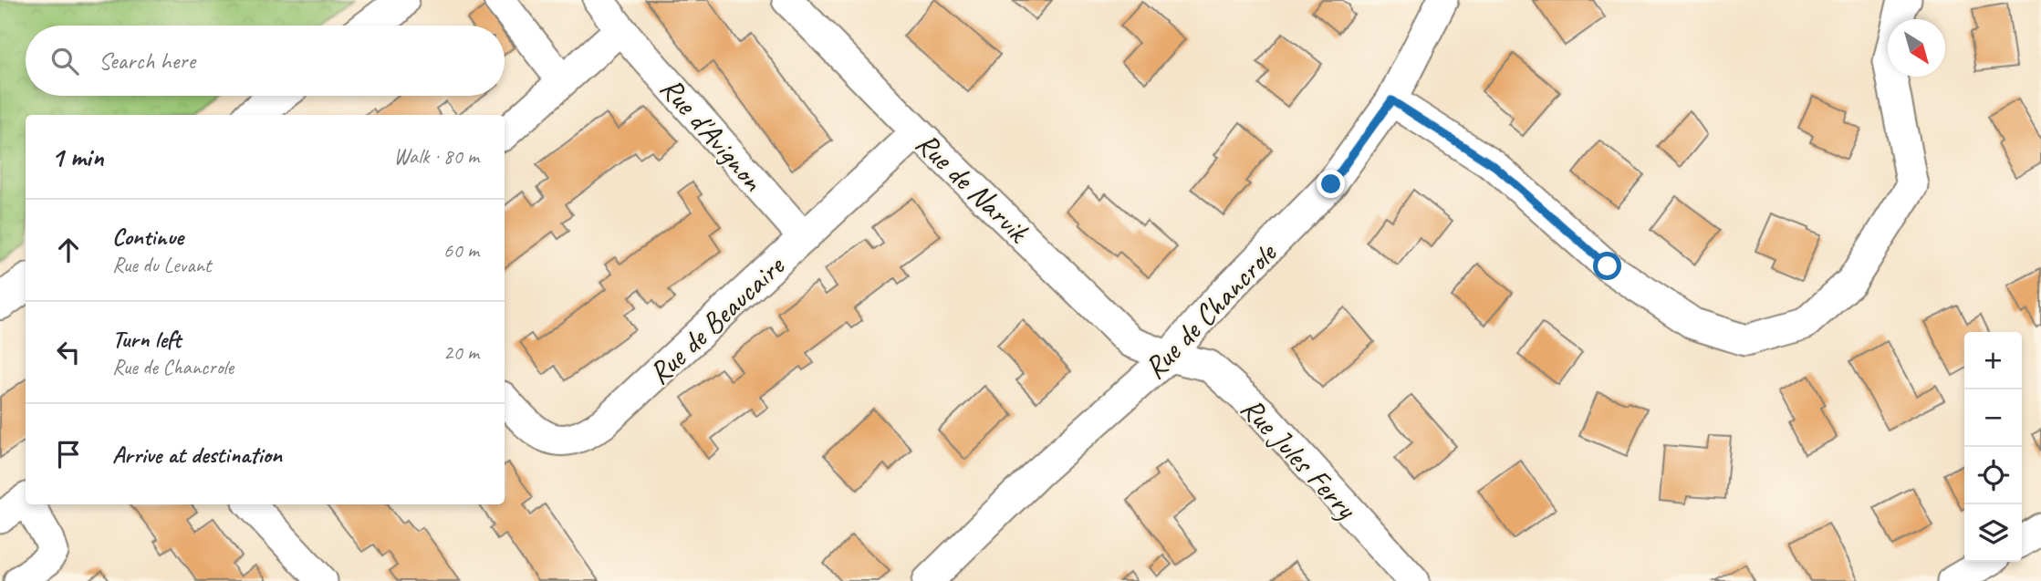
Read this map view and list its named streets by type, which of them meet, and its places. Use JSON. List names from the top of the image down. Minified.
{"streets":{"street":["Rue d'Avignon","Rue de Narvik","Rue de Chancrole","Rue de Beaucaire","Rue Jules Ferry"]},"crossings":[["Rue d'Avignon","Rue de Beaucaire"],["Rue de Narvik","Rue de Chancrole"],["Rue de Narvik","Rue de Beaucaire"],["Rue de Narvik","Rue Jules Ferry"],["Rue de Chancrole","Rue Jules Ferry"]],"north":"bottom right","page":{"search":"Search here","heading":["1 min","Walk · 80 m"],"list":[["Continue","Rue du Levant","60 m"],["Turn left","Rue de Chancrole","20 m"],"Arrive at destination"],"map_buttons":["+","−"]}}
